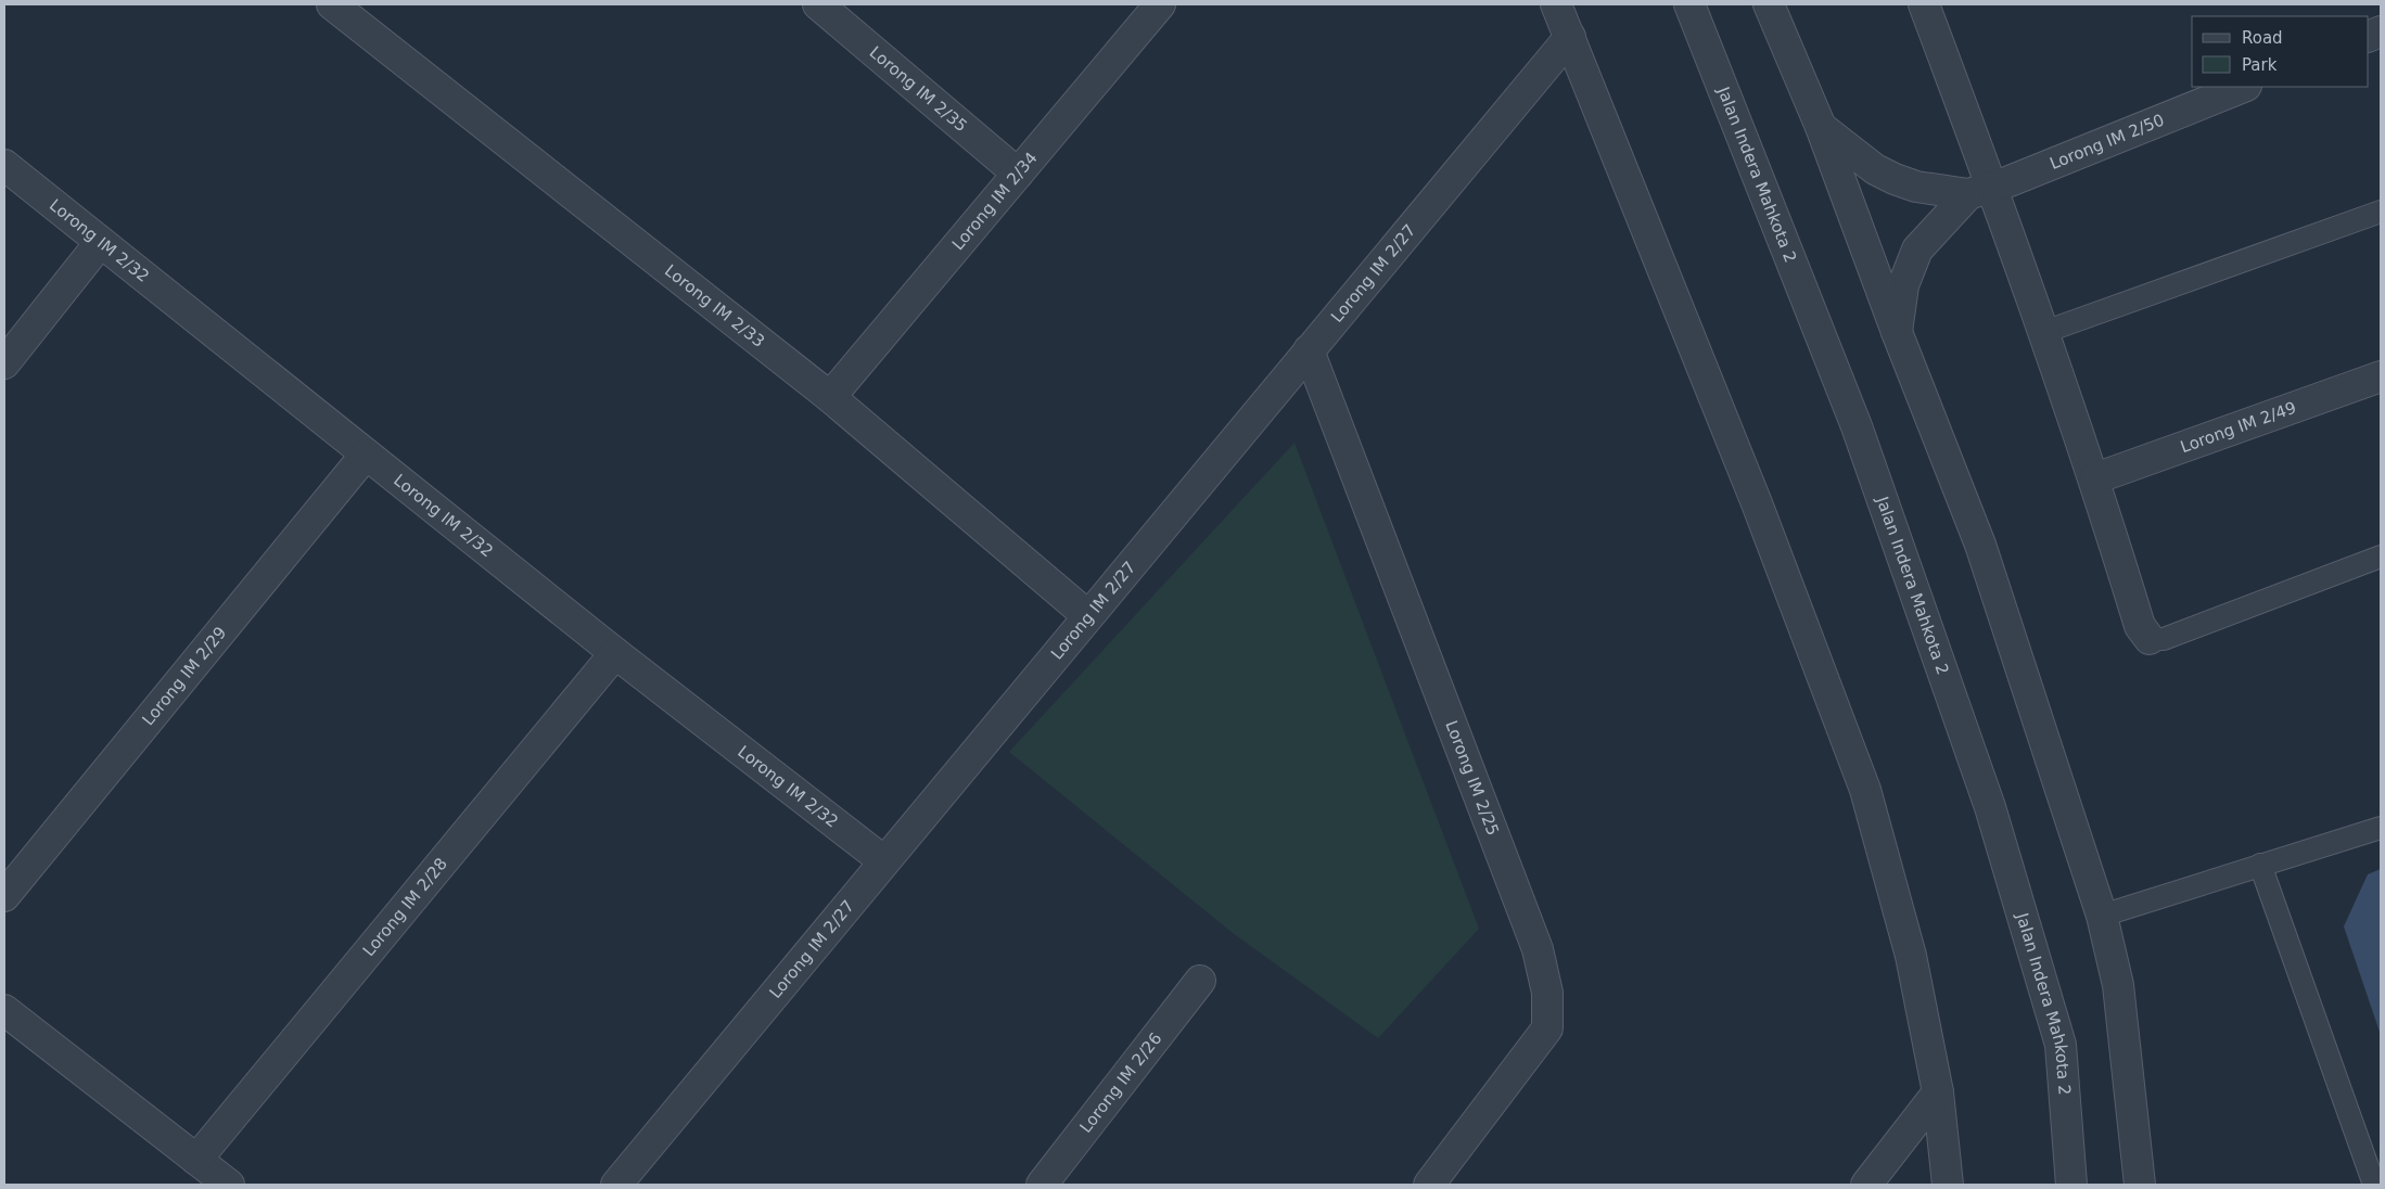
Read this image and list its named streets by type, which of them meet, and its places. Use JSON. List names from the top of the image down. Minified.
{"streets":{"street":["Lorong IM 2/35","Lorong IM 2/50","Jalan Indera Mahkota 2","Lorong IM 2/34","Lorong IM 2/32","Lorong IM 2/27","Lorong IM 2/33","Lorong IM 2/49","Lorong IM 2/29","Lorong IM 2/25","Lorong IM 2/28","Lorong IM 2/26"]},"crossings":[["Lorong IM 2/35","Lorong IM 2/34"],["Lorong IM 2/34","Lorong IM 2/33"],["Lorong IM 2/32","Lorong IM 2/27"],["Lorong IM 2/32","Lorong IM 2/29"],["Lorong IM 2/32","Lorong IM 2/28"],["Lorong IM 2/27","Lorong IM 2/33"],["Lorong IM 2/27","Lorong IM 2/25"]],"legend":["Road","Park"]}
